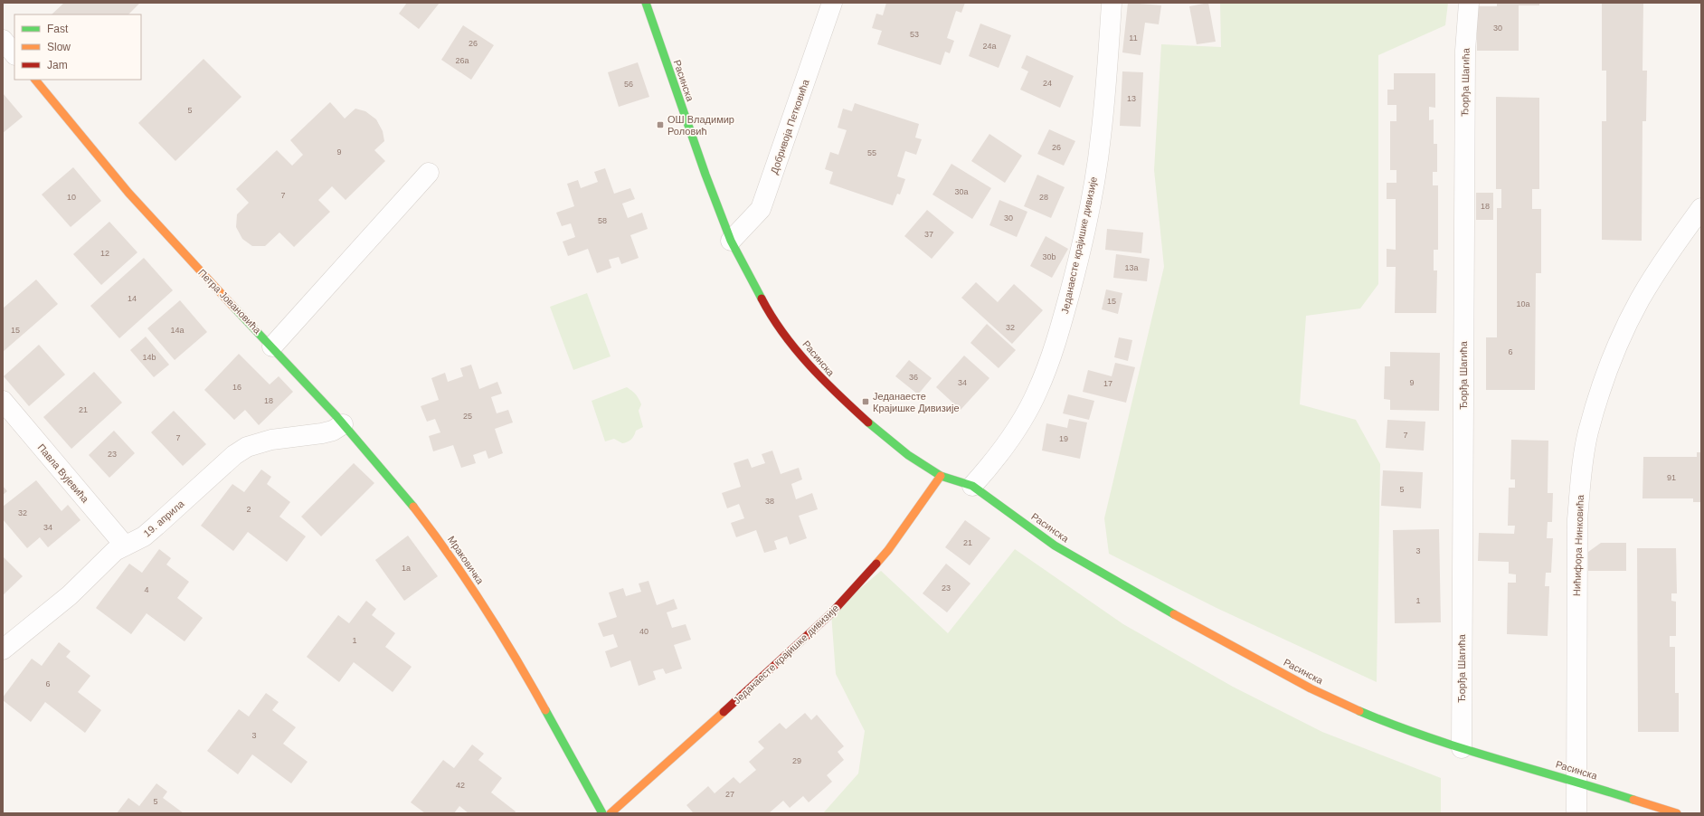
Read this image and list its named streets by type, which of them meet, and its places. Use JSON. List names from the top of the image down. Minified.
{"streets":{"street":["Расинска","Ђорђа Шагића","Добривоја Петковића","Једанаесте крајишке дивизије","Петра Јовановића","Павла Вујевића","19. априла","Нићифора Нинковића","Мраковичка"]},"crossings":[["Расинска","Ђорђа Шагића"],["Расинска","Добривоја Петковића"],["Расинска","Једанаесте крајишке дивизије"],["Расинска","Нићифора Нинковића"],["Петра Јовановића","Мраковичка"],["Павла Вујевића","19. априла"],["19. априла","Мраковичка"]],"places":{"transit":["ОШ Владимир Роловић","Једанаесте Крајишке Дивизије"]},"house_numbers":["30","53","11","26","24a","26a","24","56","13","5","26","9","55","30a","7","10","28","18","30","58","37","12","30b","13a","14","15","10a","32","15","14a","6","14b","36","34","9","17","16","18","21","25","7","7","19","23","91","5","38","2","32","34","21","3","1a","23","4","1","40","1","6","3","29","42","27","5"],"legend":["Fast","Slow","Jam"]}
